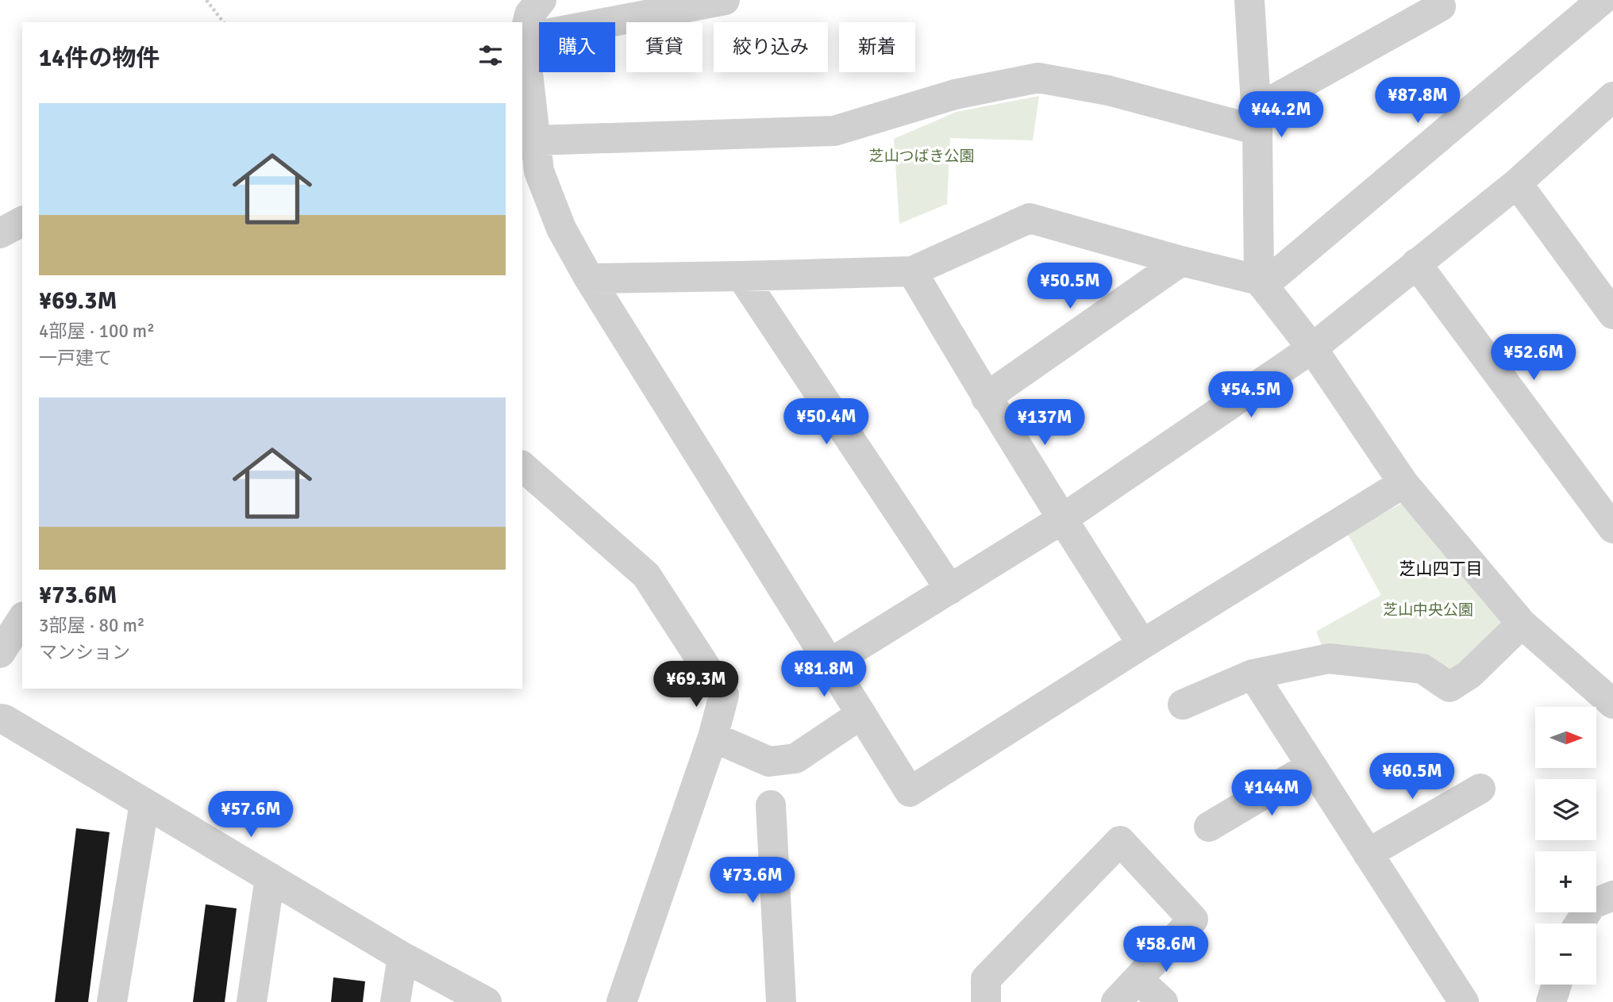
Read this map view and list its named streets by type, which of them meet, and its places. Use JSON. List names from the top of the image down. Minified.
{"districts":["芝山四丁目"],"parks":["芝山つばき公園","芝山中央公園"],"north":"right","page":{"chip":["購入","賃貸","絞り込み","新着"],"heading":"14件の物件","price":["¥87.8M","¥44.2M","¥50.5M","¥52.6M","¥54.5M","¥50.4M","¥137M","¥81.8M","¥69.3M","¥60.5M","¥144M","¥57.6M","¥73.6M","¥58.6M"],"list":[{"name":"¥69.3M","note":"4部屋 · 100 m² · 一戸建て"},{"name":"¥73.6M","note":"3部屋 · 80 m² · マンション"}],"map_buttons":["+","−"]}}
